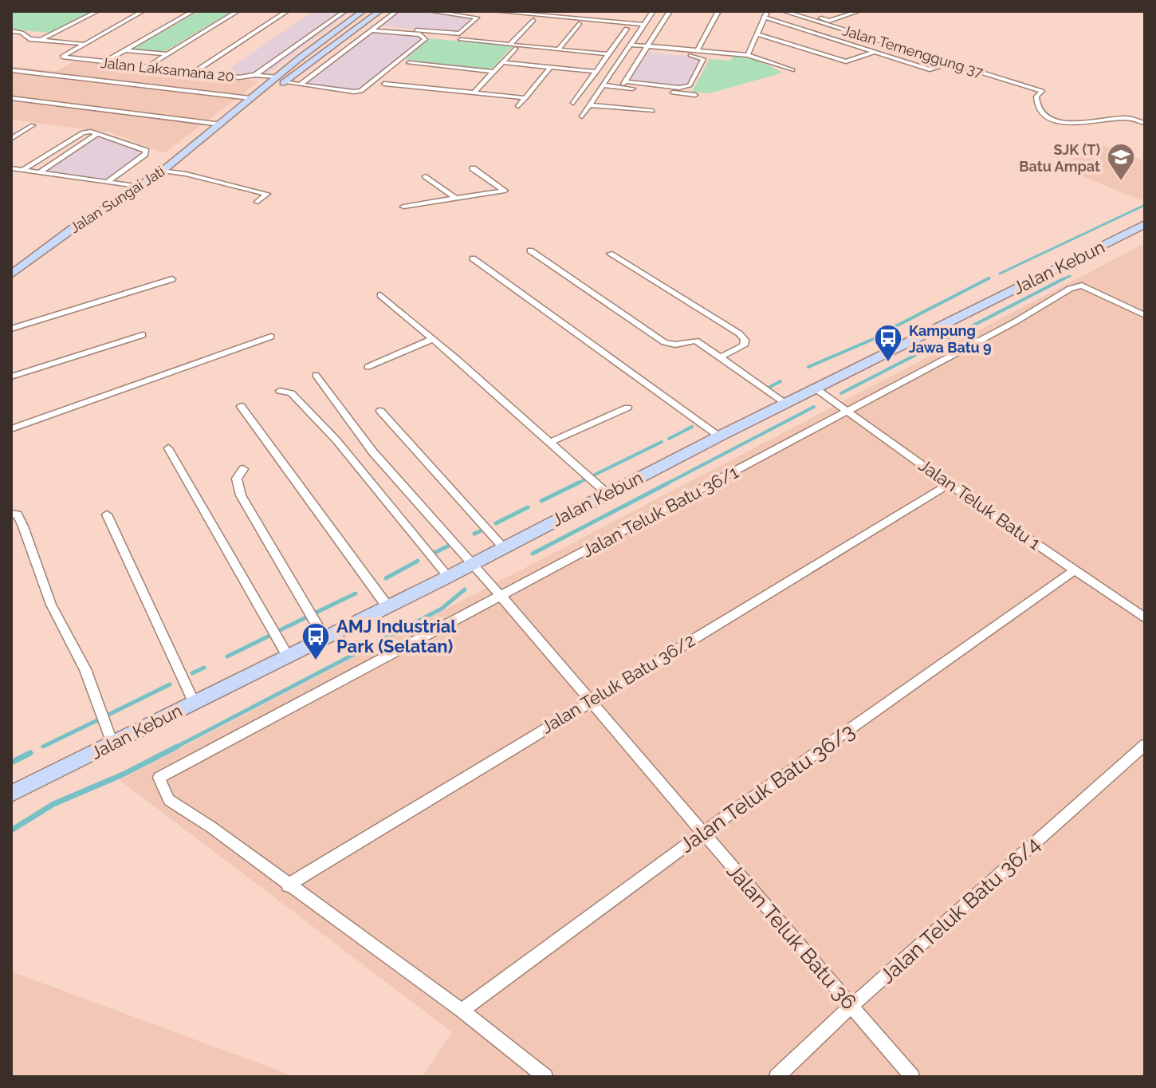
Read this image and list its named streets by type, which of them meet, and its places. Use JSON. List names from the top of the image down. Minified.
{"streets":{"main road":["Jalan Sungai Jati","Jalan Kebun"],"street":["Jalan Temenggung 37","Jalan Laksamana 20","Jalan Teluk Batu 1","Jalan Teluk Batu 36/1","Jalan Teluk Batu 36/2","Jalan Teluk Batu 36/3","Jalan Teluk Batu 36/4","Jalan Teluk Batu 36"]},"crossings":[["Jalan Laksamana 20","Jalan Sungai Jati"],["Jalan Kebun","Jalan Teluk Batu 1"],["Jalan Kebun","Jalan Teluk Batu 36"],["Jalan Teluk Batu 1","Jalan Teluk Batu 36/1"],["Jalan Teluk Batu 1","Jalan Teluk Batu 36/2"],["Jalan Teluk Batu 1","Jalan Teluk Batu 36/3"],["Jalan Teluk Batu 36/1","Jalan Teluk Batu 36/2"],["Jalan Teluk Batu 36/1","Jalan Teluk Batu 36"],["Jalan Teluk Batu 36/2","Jalan Teluk Batu 36"],["Jalan Teluk Batu 36/3","Jalan Teluk Batu 36"],["Jalan Teluk Batu 36/4","Jalan Teluk Batu 36"]],"places":{"school or university":["SJK (T) Batu Ampat"],"bus stop":["Kampung Jawa Batu 9","AMJ Industrial Park (Selatan)"]}}
